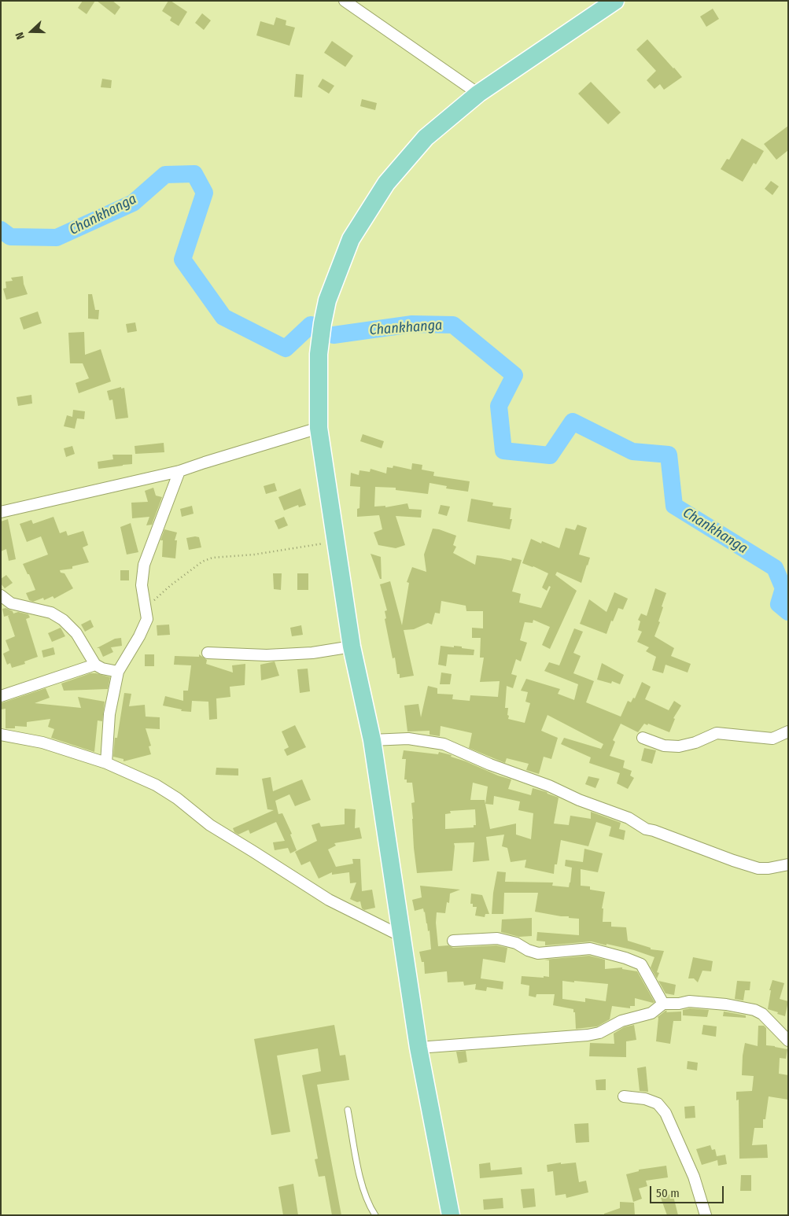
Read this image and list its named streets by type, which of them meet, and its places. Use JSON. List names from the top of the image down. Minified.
{"water":["Chankhanga"],"scale_bar":"50 m","north":"left"}
